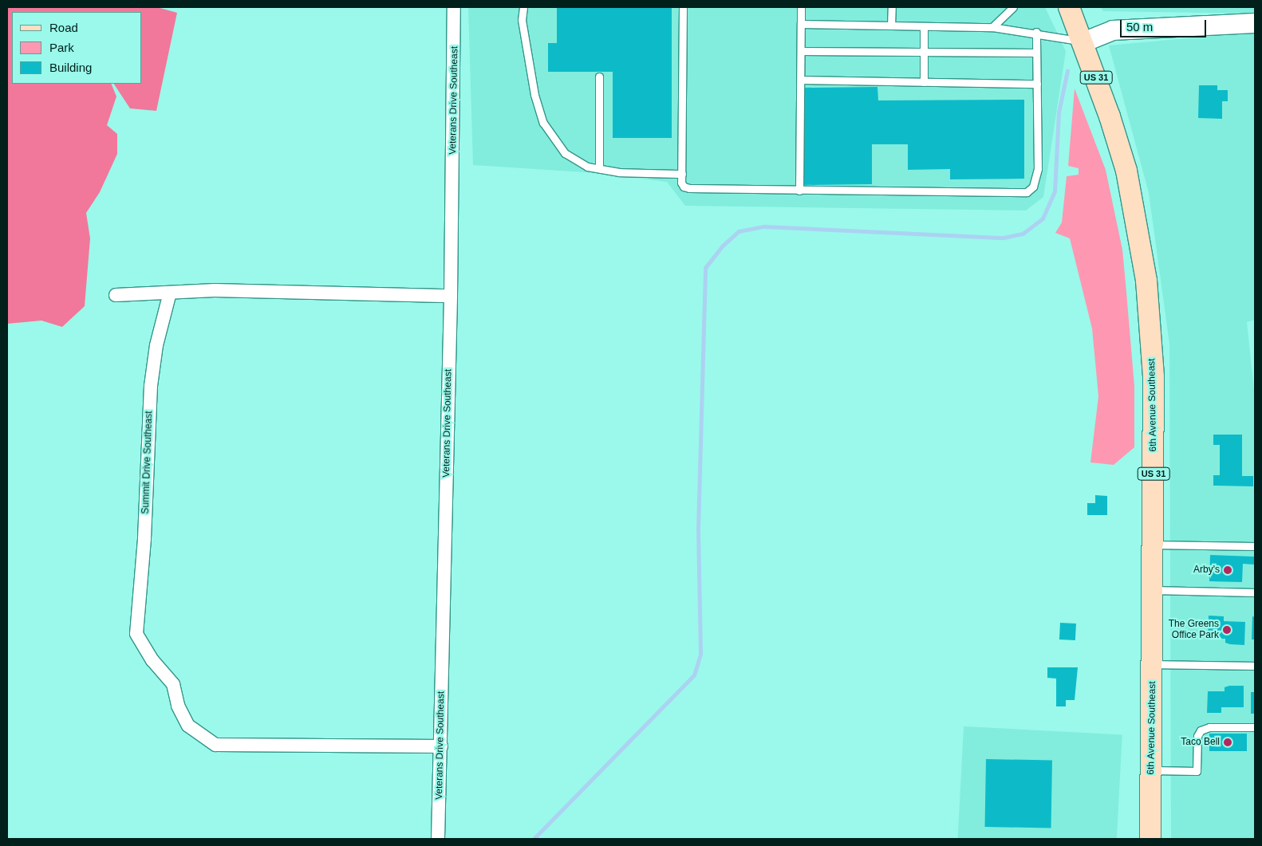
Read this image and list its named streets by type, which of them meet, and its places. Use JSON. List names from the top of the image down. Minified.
{"streets":{"main road":["US 31","6th Avenue Southeast"],"street":["Veterans Drive Southeast","Summit Drive Southeast"]},"crossings":[["Veterans Drive Southeast","Summit Drive Southeast"]],"places":["Arby's","The Greens Office Park","Taco Bell"],"legend":["Road","Park","Building"],"scale_bar":"50 m"}
